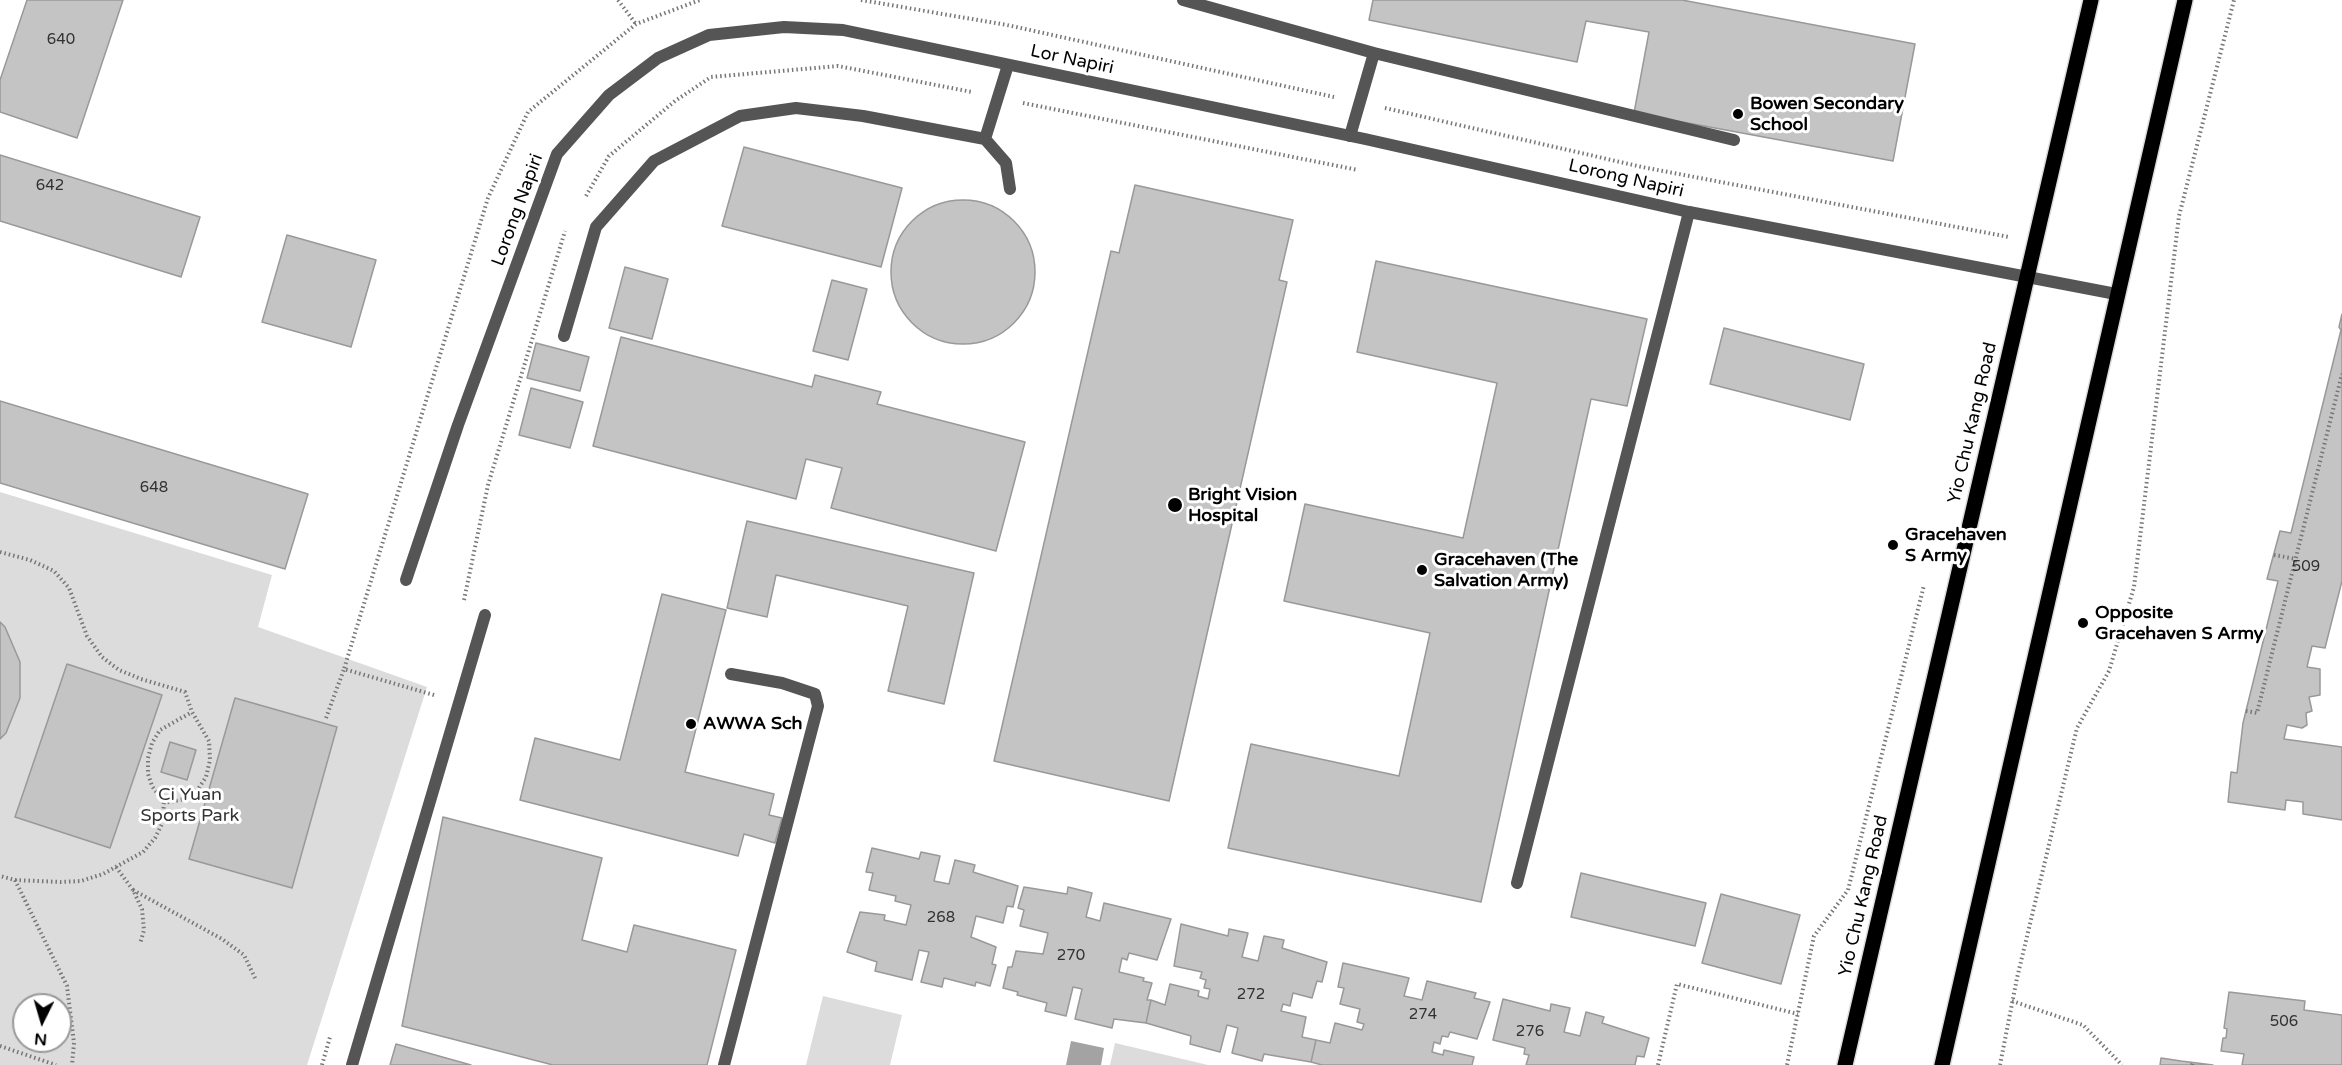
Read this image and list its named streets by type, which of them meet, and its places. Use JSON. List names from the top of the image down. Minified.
{"streets":{"main road":["Yio Chu Kang Road"],"street":["Lor Napiri","Lorong Napiri"]},"crossings":[["Lor Napiri","Lorong Napiri"],["Lorong Napiri","Yio Chu Kang Road"]],"parks":["Ci Yuan Sports Park"],"places":["Bowen Secondary School","Bright Vision Hospital","Gracehaven S Army","Gracehaven (The Salvation Army)","Opposite Gracehaven S Army","AWWA Sch"],"house_numbers":["640","642","648","509","268","270","272","274","506","276"],"north":"bottom"}
